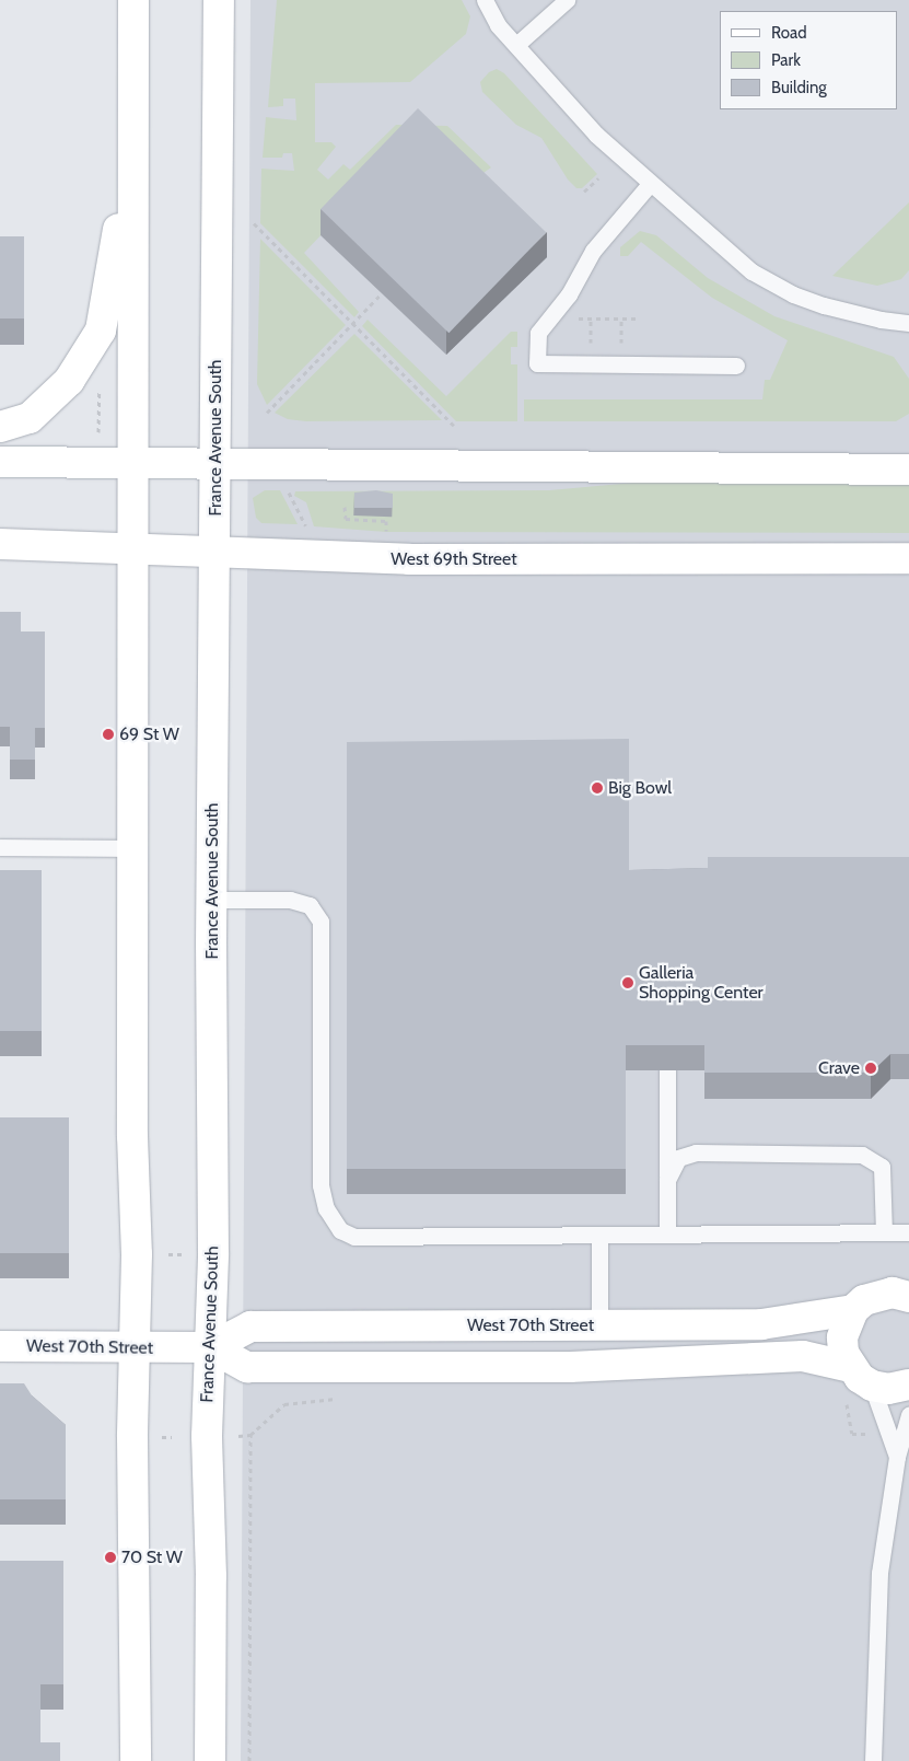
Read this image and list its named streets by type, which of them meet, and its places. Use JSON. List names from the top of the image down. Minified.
{"streets":{"main road":["France Avenue South","West 69th Street","West 70th Street"]},"crossings":[["France Avenue South","West 69th Street"],["France Avenue South","West 70th Street"]],"places":["69 St W","Big Bowl","Galleria Shopping Center","Crave","70 St W"],"legend":["Road","Park","Building"]}
